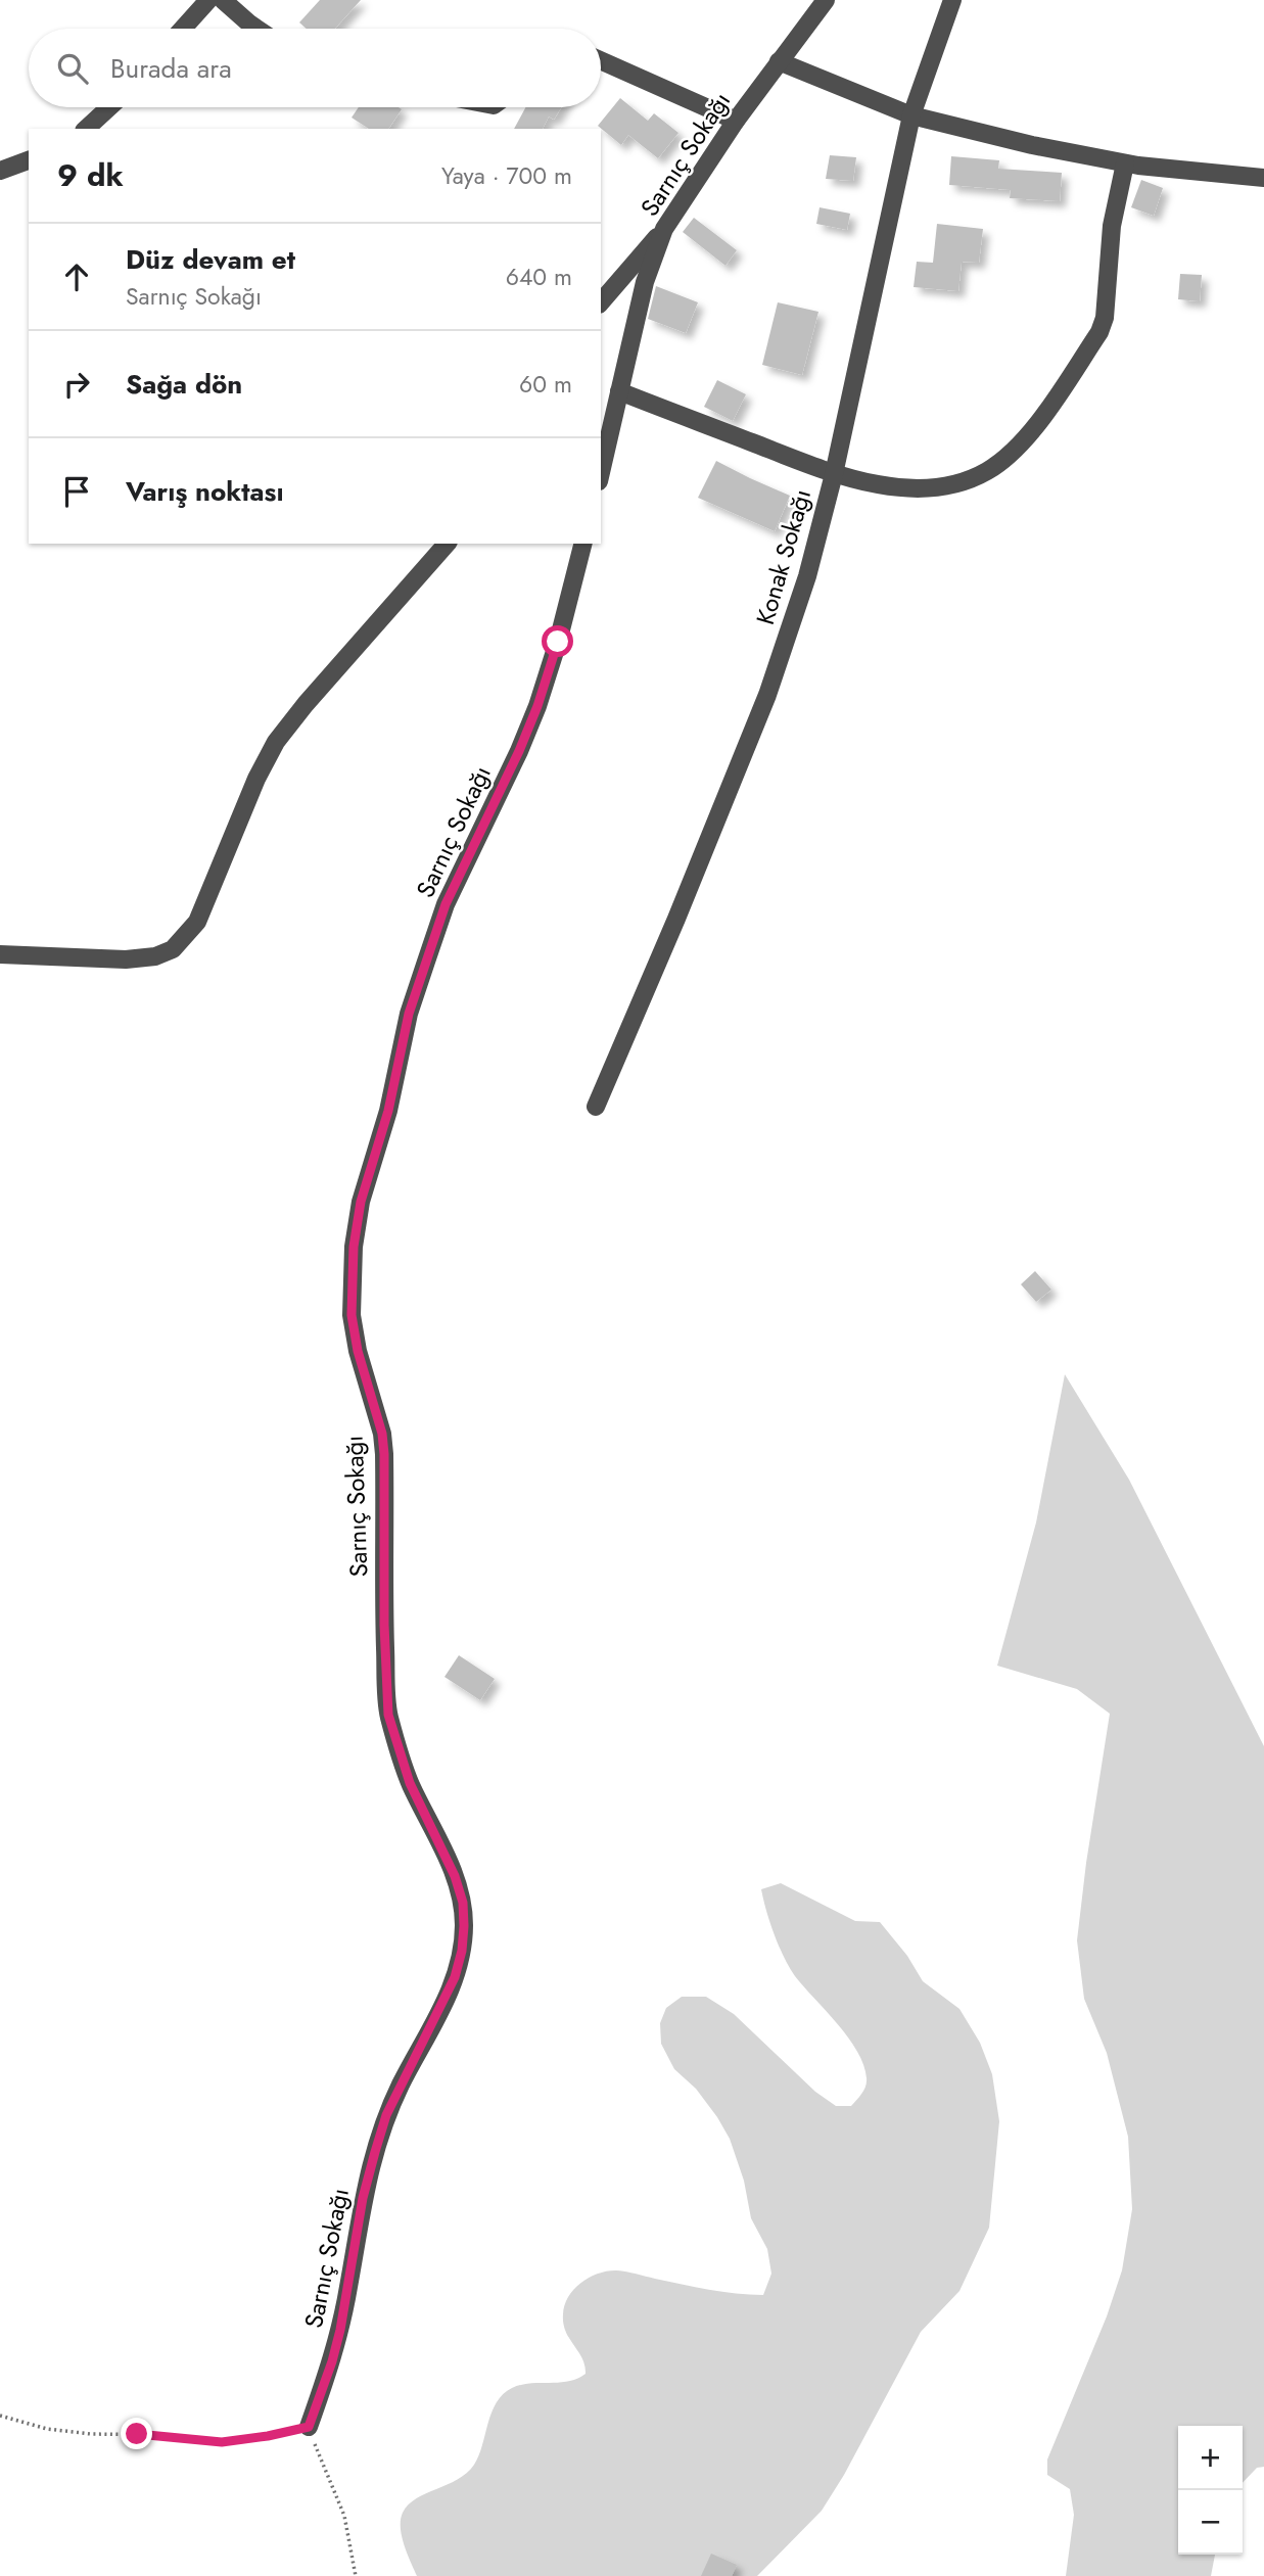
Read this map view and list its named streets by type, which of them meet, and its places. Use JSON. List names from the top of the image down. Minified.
{"streets":{"street":["Sarnıç Sokağı","Konak Sokağı"]},"page":{"search":"Burada ara","heading":["9 dk","Yaya · 700 m"],"list":[["Düz devam et","Sarnıç Sokağı","640 m"],["Sağa dön","60 m"],"Varış noktası"],"map_buttons":["+","−"]}}
